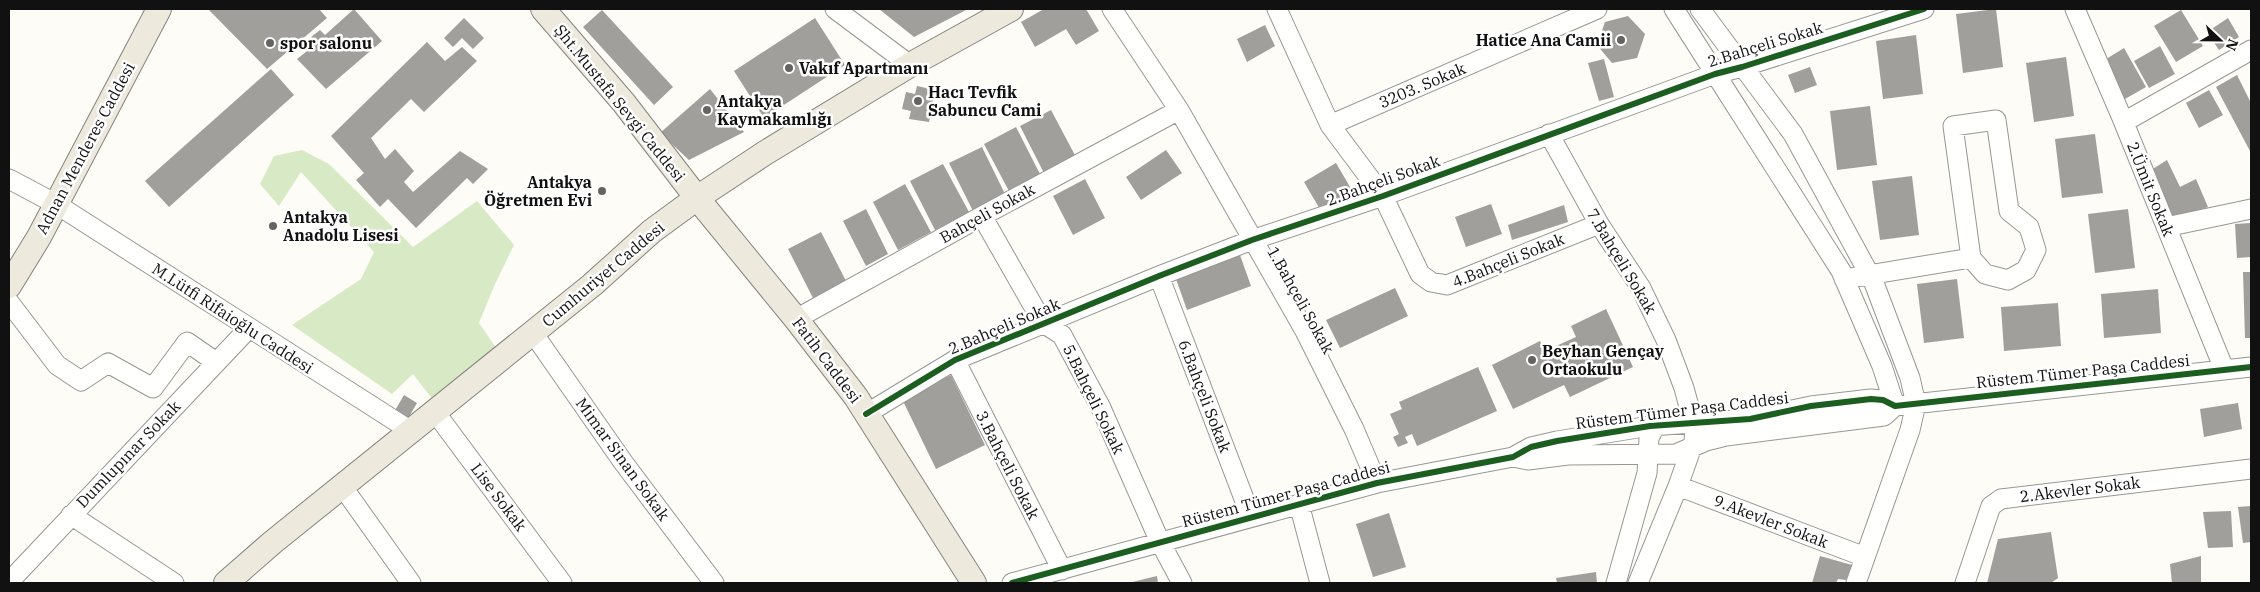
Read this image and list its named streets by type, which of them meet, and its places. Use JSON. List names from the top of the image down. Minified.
{"streets":{"main road":["Şht.Mustafa Sevgi Caddesi","Adnan Menderes Caddesi","Cumhuriyet Caddesi","Fatih Caddesi"],"street":["2.Bahçeli Sokak","3203. Sokak","2.Ümit Sokak","Bahçeli Sokak","4.Bahçeli Sokak","7.Bahçeli Sokak","1.Bahçeli Sokak","M.Lütfi Rifaioğlu Caddesi","Rüstem Tümer Paşa Caddesi","6.Bahçeli Sokak","5.Bahçeli Sokak","Dumlupınar Sokak","Mimar Sinan Sokak","3.Bahçeli Sokak","2.Akevler Sokak","Lise Sokak","9.Akevler Sokak"]},"crossings":[["2.Bahçeli Sokak","4.Bahçeli Sokak"],["2.Bahçeli Sokak","7.Bahçeli Sokak"],["2.Bahçeli Sokak","1.Bahçeli Sokak"],["2.Bahçeli Sokak","Fatih Caddesi"],["2.Bahçeli Sokak","6.Bahçeli Sokak"],["2.Bahçeli Sokak","5.Bahçeli Sokak"],["2.Bahçeli Sokak","3.Bahçeli Sokak"],["3203. Sokak","4.Bahçeli Sokak"],["Şht.Mustafa Sevgi Caddesi","Cumhuriyet Caddesi"],["Şht.Mustafa Sevgi Caddesi","Fatih Caddesi"],["Adnan Menderes Caddesi","M.Lütfi Rifaioğlu Caddesi"],["2.Ümit Sokak","Rüstem Tümer Paşa Caddesi"],["Bahçeli Sokak","1.Bahçeli Sokak"],["Bahçeli Sokak","Fatih Caddesi"],["Bahçeli Sokak","5.Bahçeli Sokak"],["4.Bahçeli Sokak","7.Bahçeli Sokak"],["7.Bahçeli Sokak","Rüstem Tümer Paşa Caddesi"],["7.Bahçeli Sokak","9.Akevler Sokak"],["Cumhuriyet Caddesi","M.Lütfi Rifaioğlu Caddesi"],["Cumhuriyet Caddesi","Fatih Caddesi"],["Cumhuriyet Caddesi","Mimar Sinan Sokak"],["Cumhuriyet Caddesi","Lise Sokak"],["1.Bahçeli Sokak","Rüstem Tümer Paşa Caddesi"],["M.Lütfi Rifaioğlu Caddesi","Dumlupınar Sokak"],["Rüstem Tümer Paşa Caddesi","6.Bahçeli Sokak"],["Rüstem Tümer Paşa Caddesi","5.Bahçeli Sokak"],["Rüstem Tümer Paşa Caddesi","3.Bahçeli Sokak"]],"places":["Hatice Ana Camii","spor salonu","Vakıf Apartmanı","Hacı Tevfik Sabuncu Cami","Antakya Kaymakamlığı","Antakya Öğretmen Evi","Antakya Anadolu Lisesi","Beyhan Gençay Ortaokulu"],"north":"right"}
